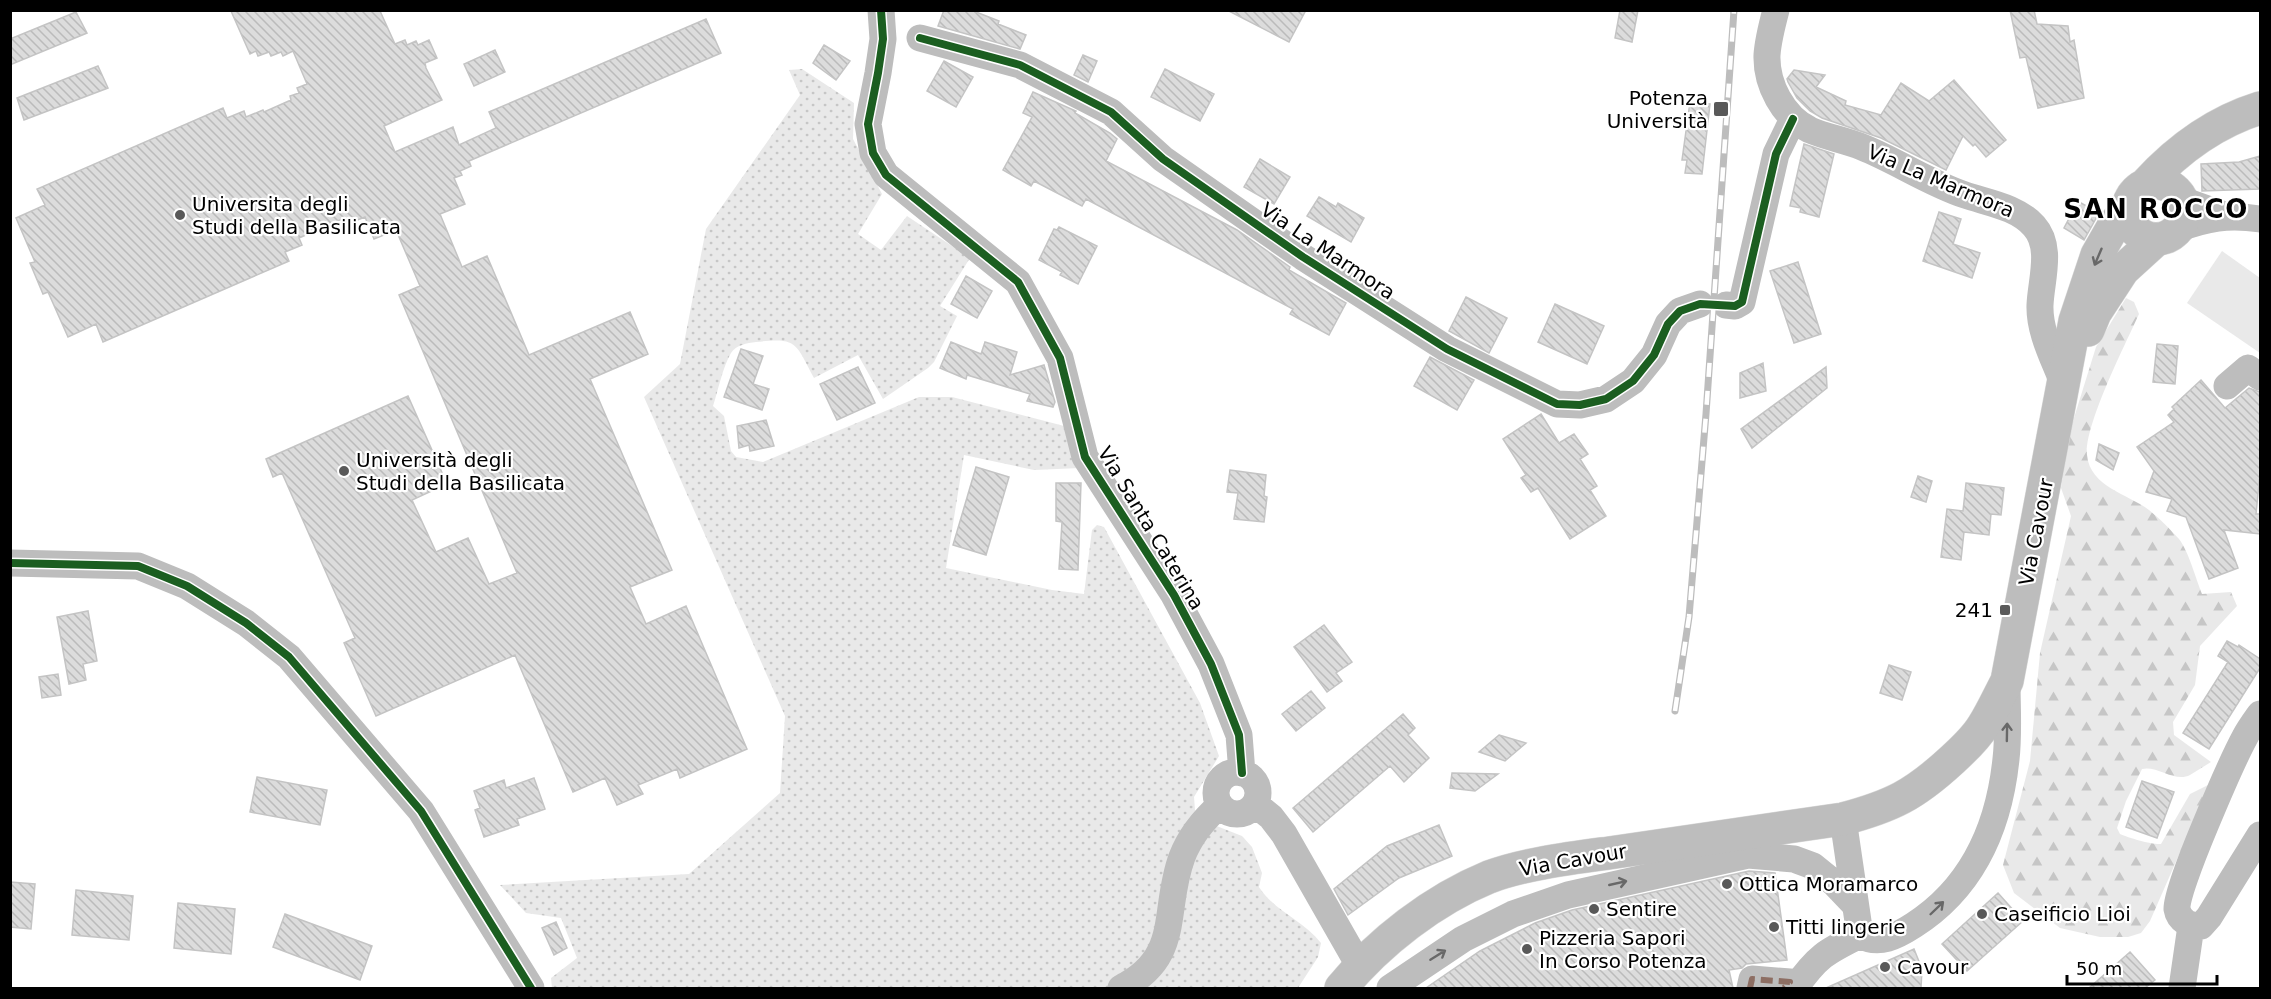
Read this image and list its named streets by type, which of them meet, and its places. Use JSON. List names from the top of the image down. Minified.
{"streets":{"main road":["Via Cavour"],"street":["Via La Marmora","Via Santa Caterina"]},"crossings":[["Via La Marmora","Via Cavour"]],"districts":["SAN ROCCO"],"places":{"transit":["Potenza Università","241"],"other":["Universita degli Studi della Basilicata","Università degli Studi della Basilicata","Ottica Moramarco","Sentire","Caseificio Lioi","Titti lingerie","Pizzeria Sapori In Corso Potenza","Cavour"]},"scale_bar":"50 m"}
